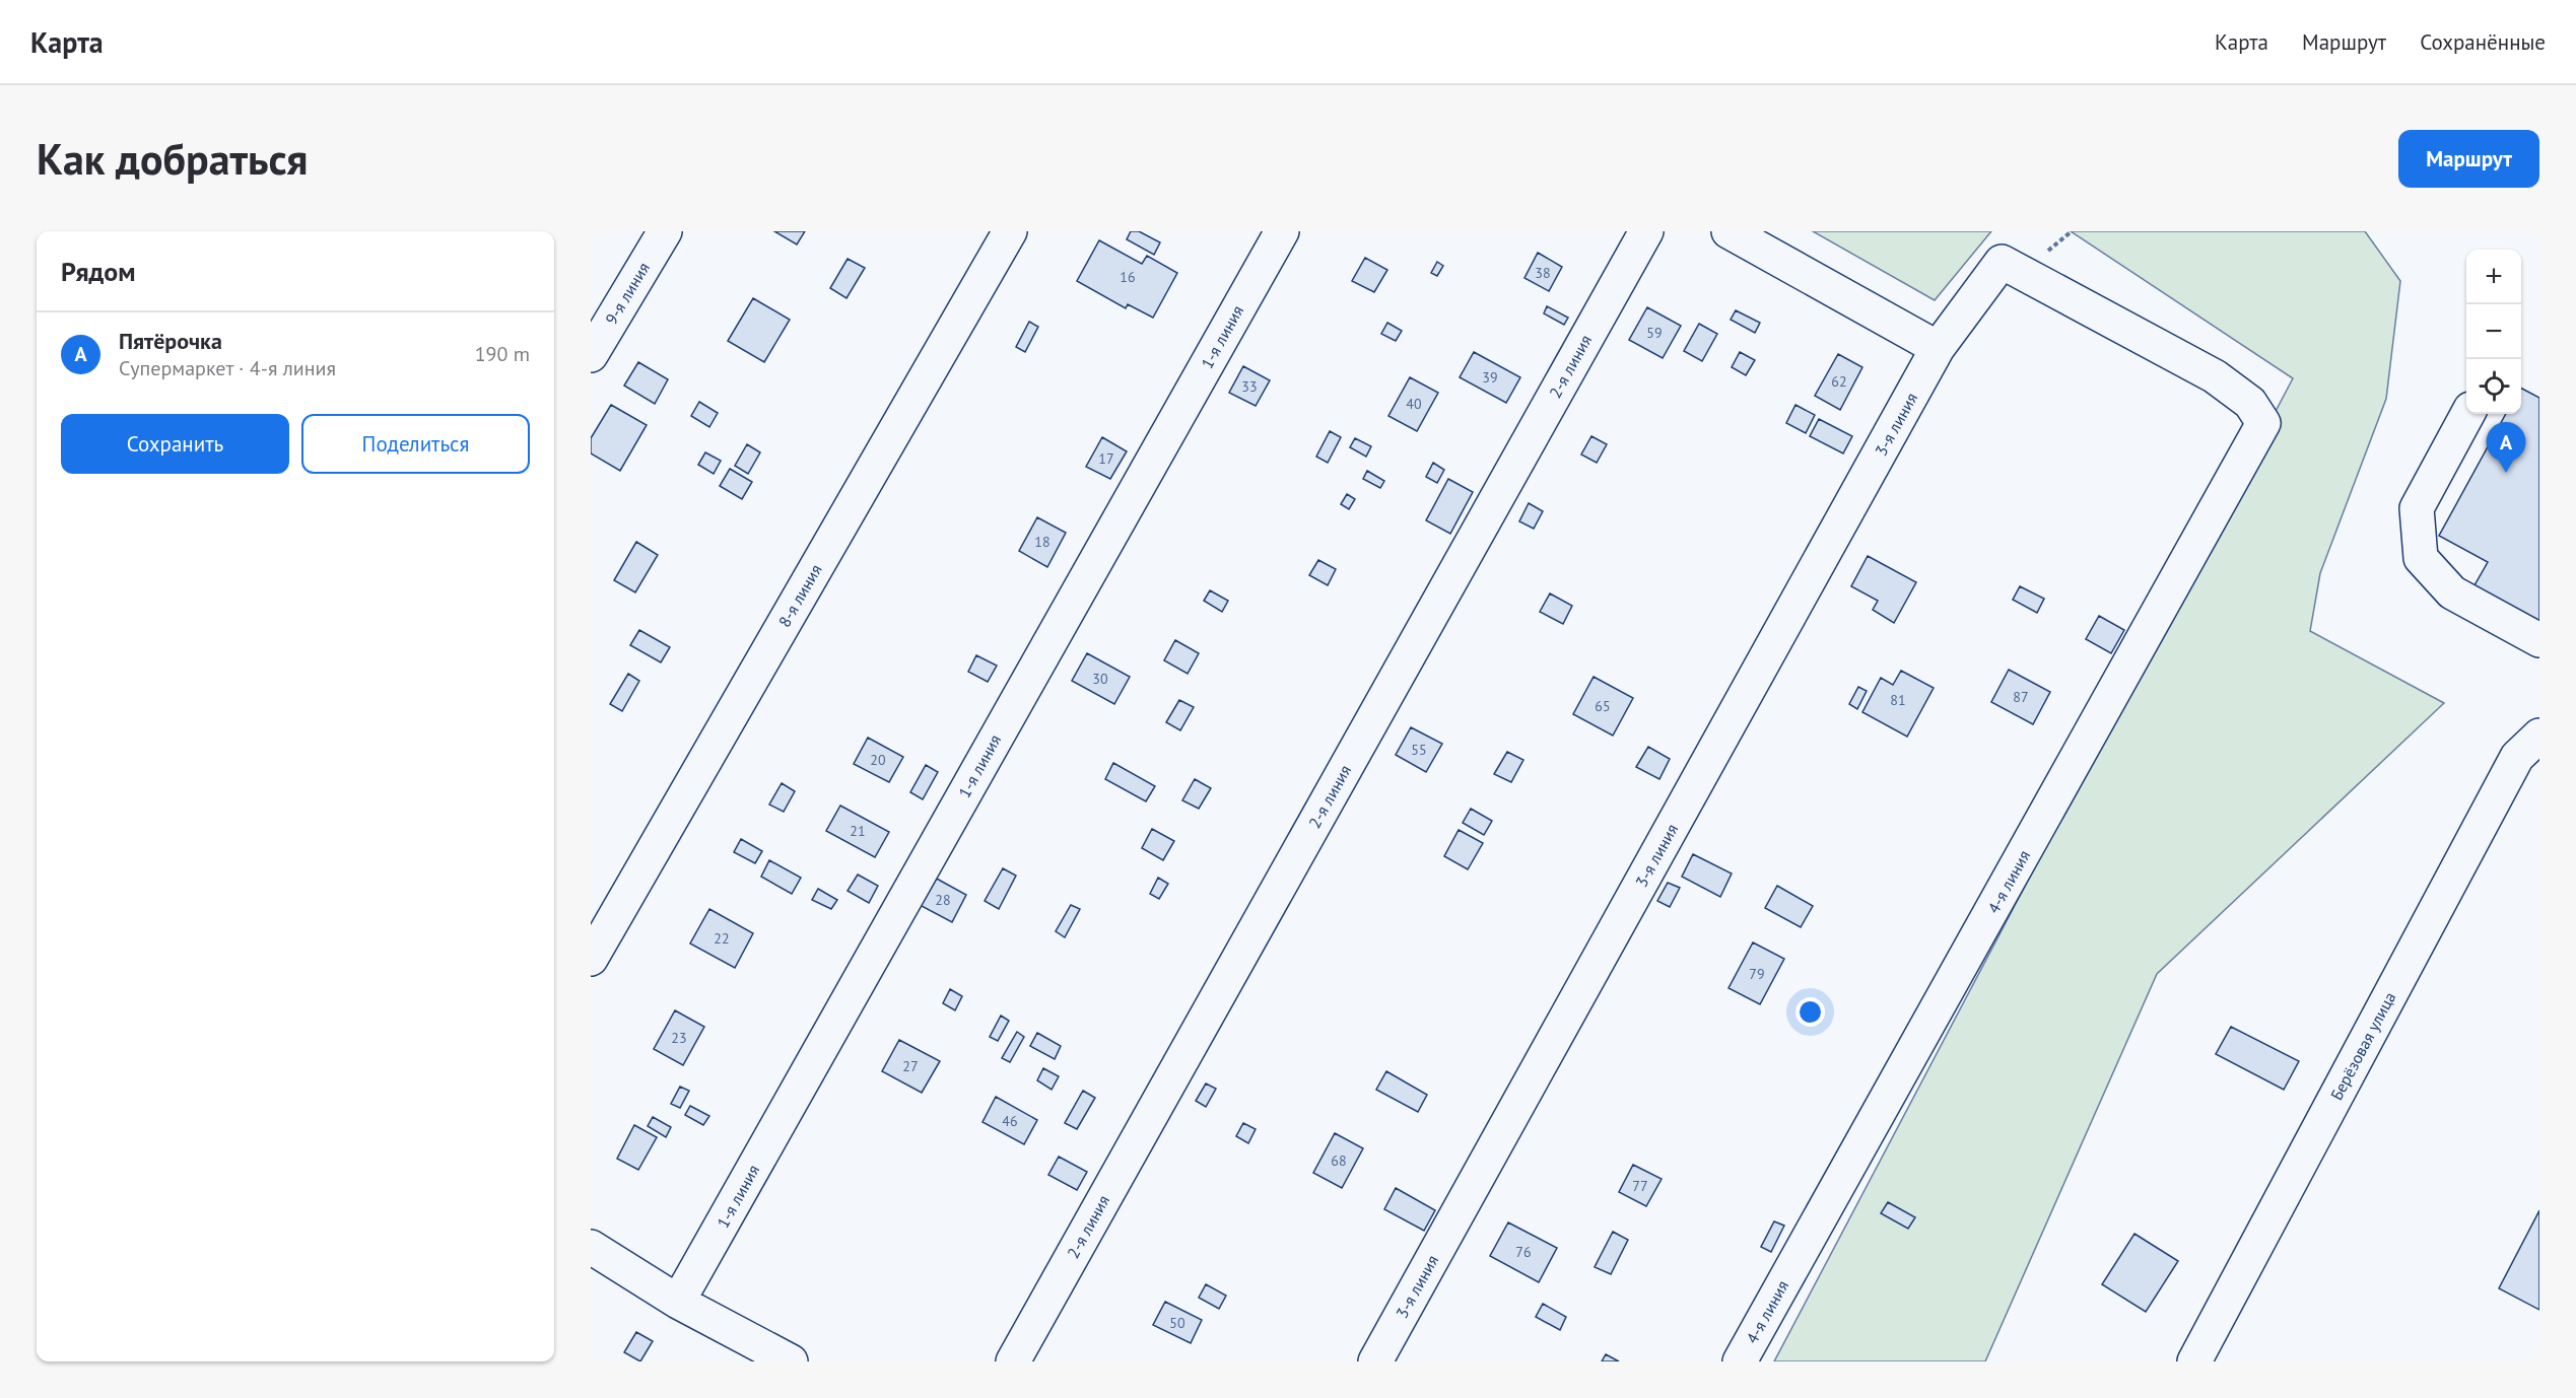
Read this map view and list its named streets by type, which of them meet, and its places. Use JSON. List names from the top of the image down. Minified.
{"streets":{"street":["9-я линия","1-я линия","2-я линия","3-я линия","8-я линия","4-я линия","Берёзовая улица"]},"crossings":[["3-я линия","4-я линия"]],"house_numbers":["38","16","59","39","62","33","40","17","18","30","87","81","65","55","20","21","28","22","79","23","27","46","68","77","76","50"],"page":{"header":"Карта","nav":["Карта","Маршрут","Сохранённые"],"buttons":["Маршрут",["Сохранить","Поделиться"]],"title":"Как добраться","heading":"Рядом","map_buttons":["+","−"],"list":[{"mark":"A","name":"Пятёрочка","note":"Супермаркет · 4-я линия","value":"190 m"}],"pins":"A"}}
